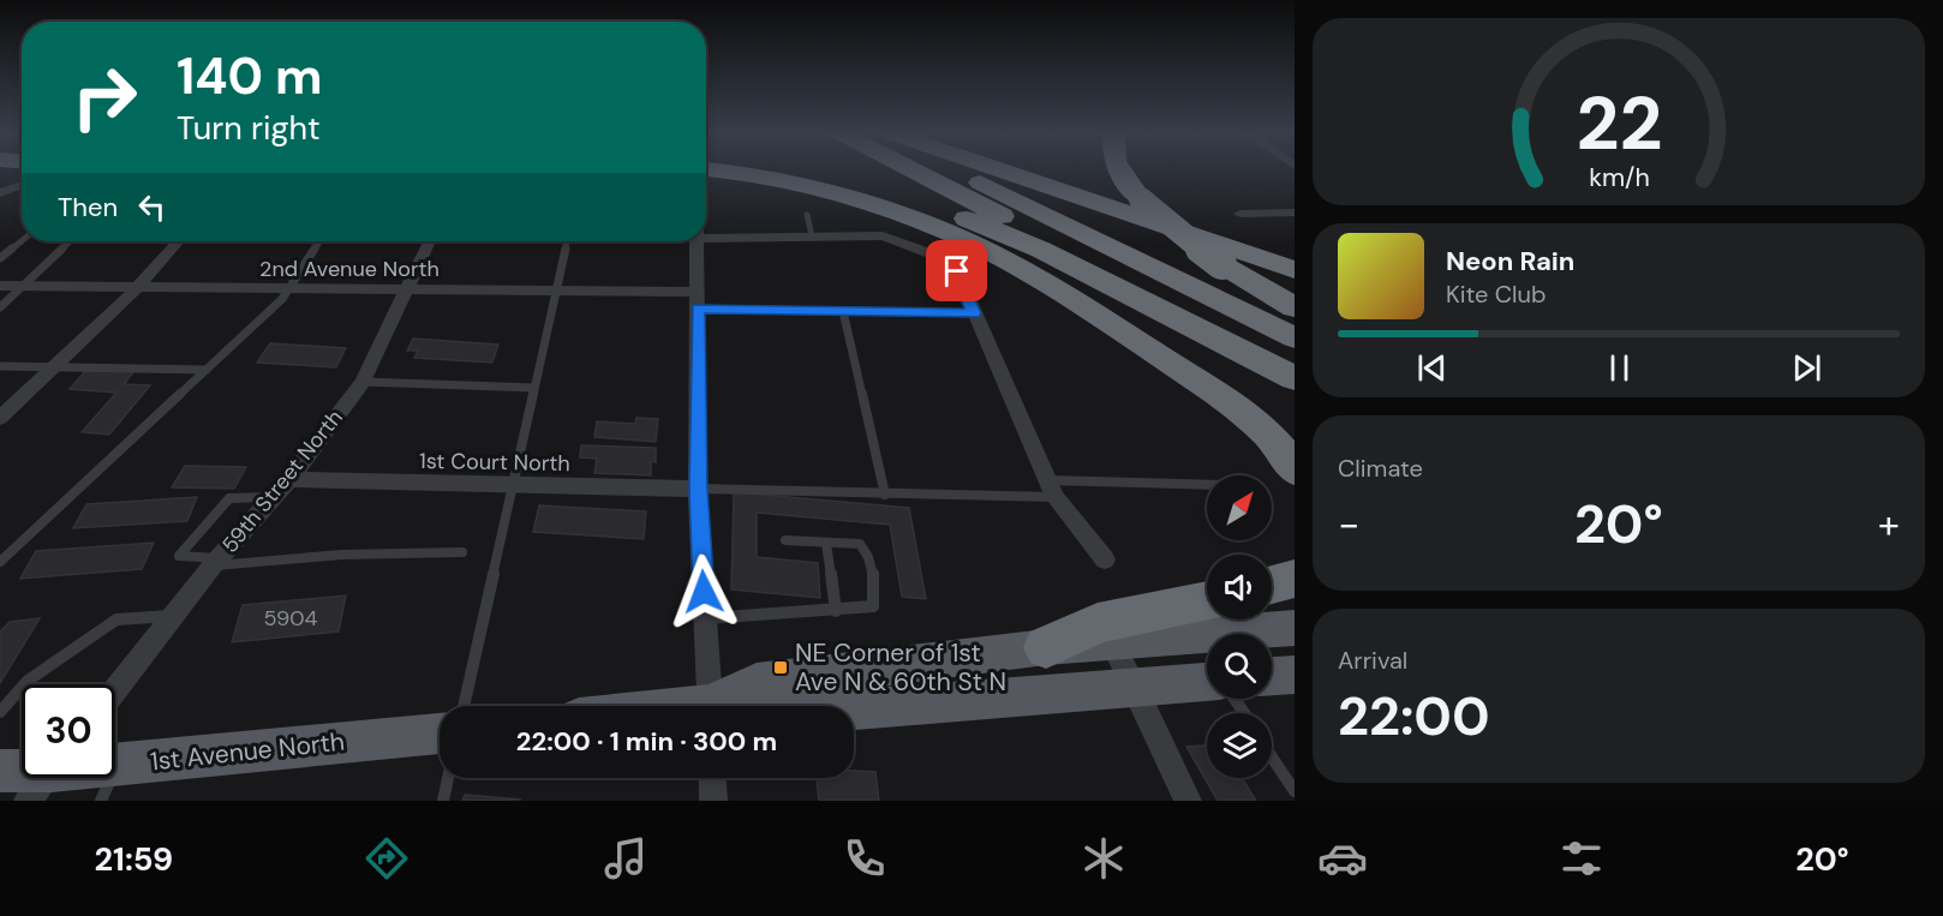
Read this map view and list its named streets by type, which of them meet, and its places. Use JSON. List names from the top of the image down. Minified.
{"streets":{"main road":["1st Avenue North"],"street":["2nd Avenue North","1st Court North","59th Street North"]},"crossings":[["2nd Avenue North","59th Street North"],["1st Court North","59th Street North"]],"places":{"transit":["NE Corner of 1st Ave N & 60th St N"]},"house_numbers":["5904"],"north":"top right","page":{"turn":["140 m","Turn right"],"then":"Then","song":["Neon Rain","Kite Club"],"tile":["Climate",["Arrival","22:00"]],"heat":["−","20°","+"],"limit":"30","trip":"22:00 · 1 min · 300 m","tabs":["21:59","20°"],"gauge":["22","km/h"]}}
